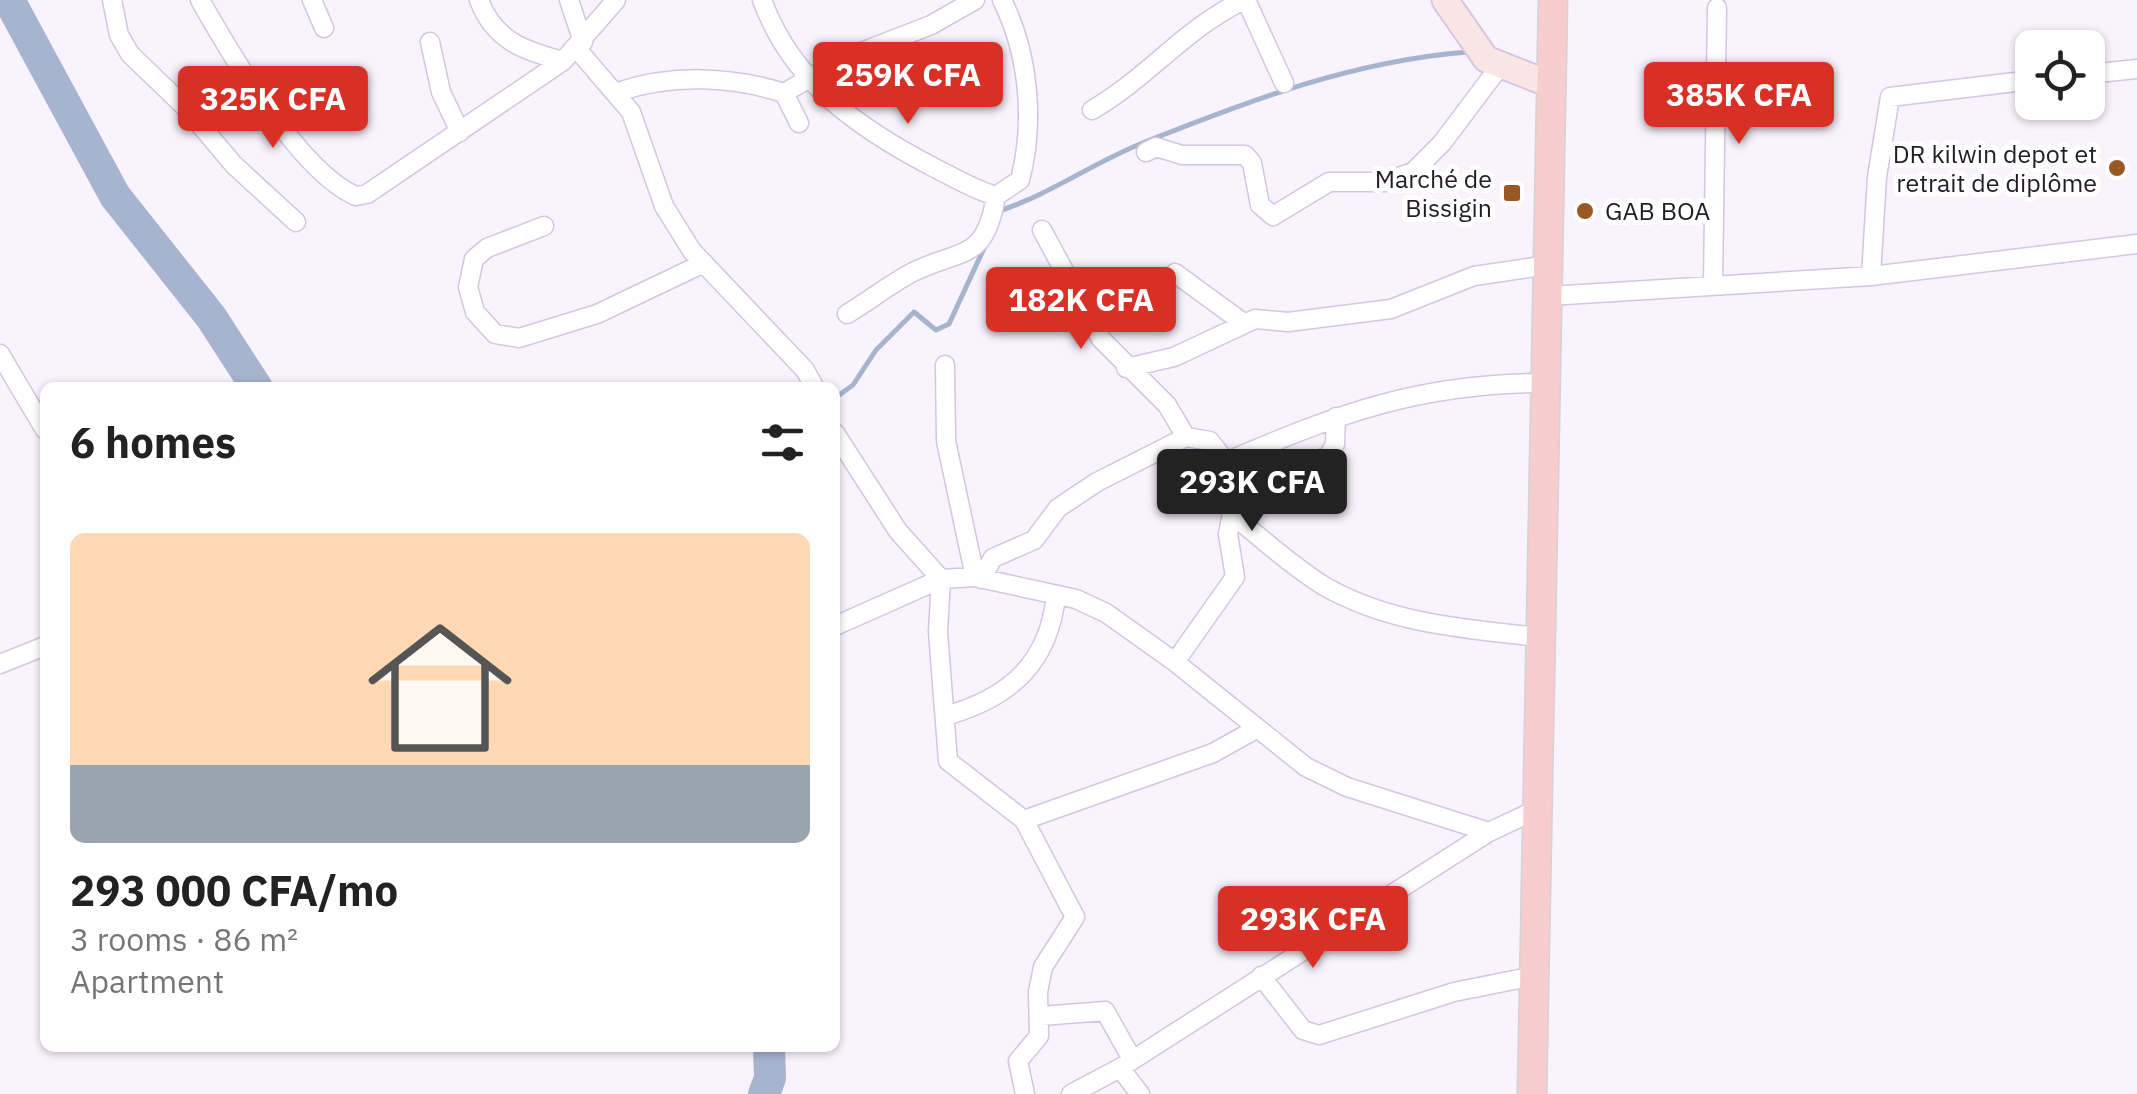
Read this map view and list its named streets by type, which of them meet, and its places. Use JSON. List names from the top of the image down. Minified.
{"places":{"other":["DR kilwin depot et retrait de diplôme","GAB BOA"],"transit":["Marché de Bissigin"]},"page":{"price":["259K CFA","385K CFA","325K CFA","182K CFA","293K CFA","293K CFA"],"heading":"6 homes","list":[{"name":"293 000 CFA/mo","note":"3 rooms · 86 m² · Apartment"}]}}
